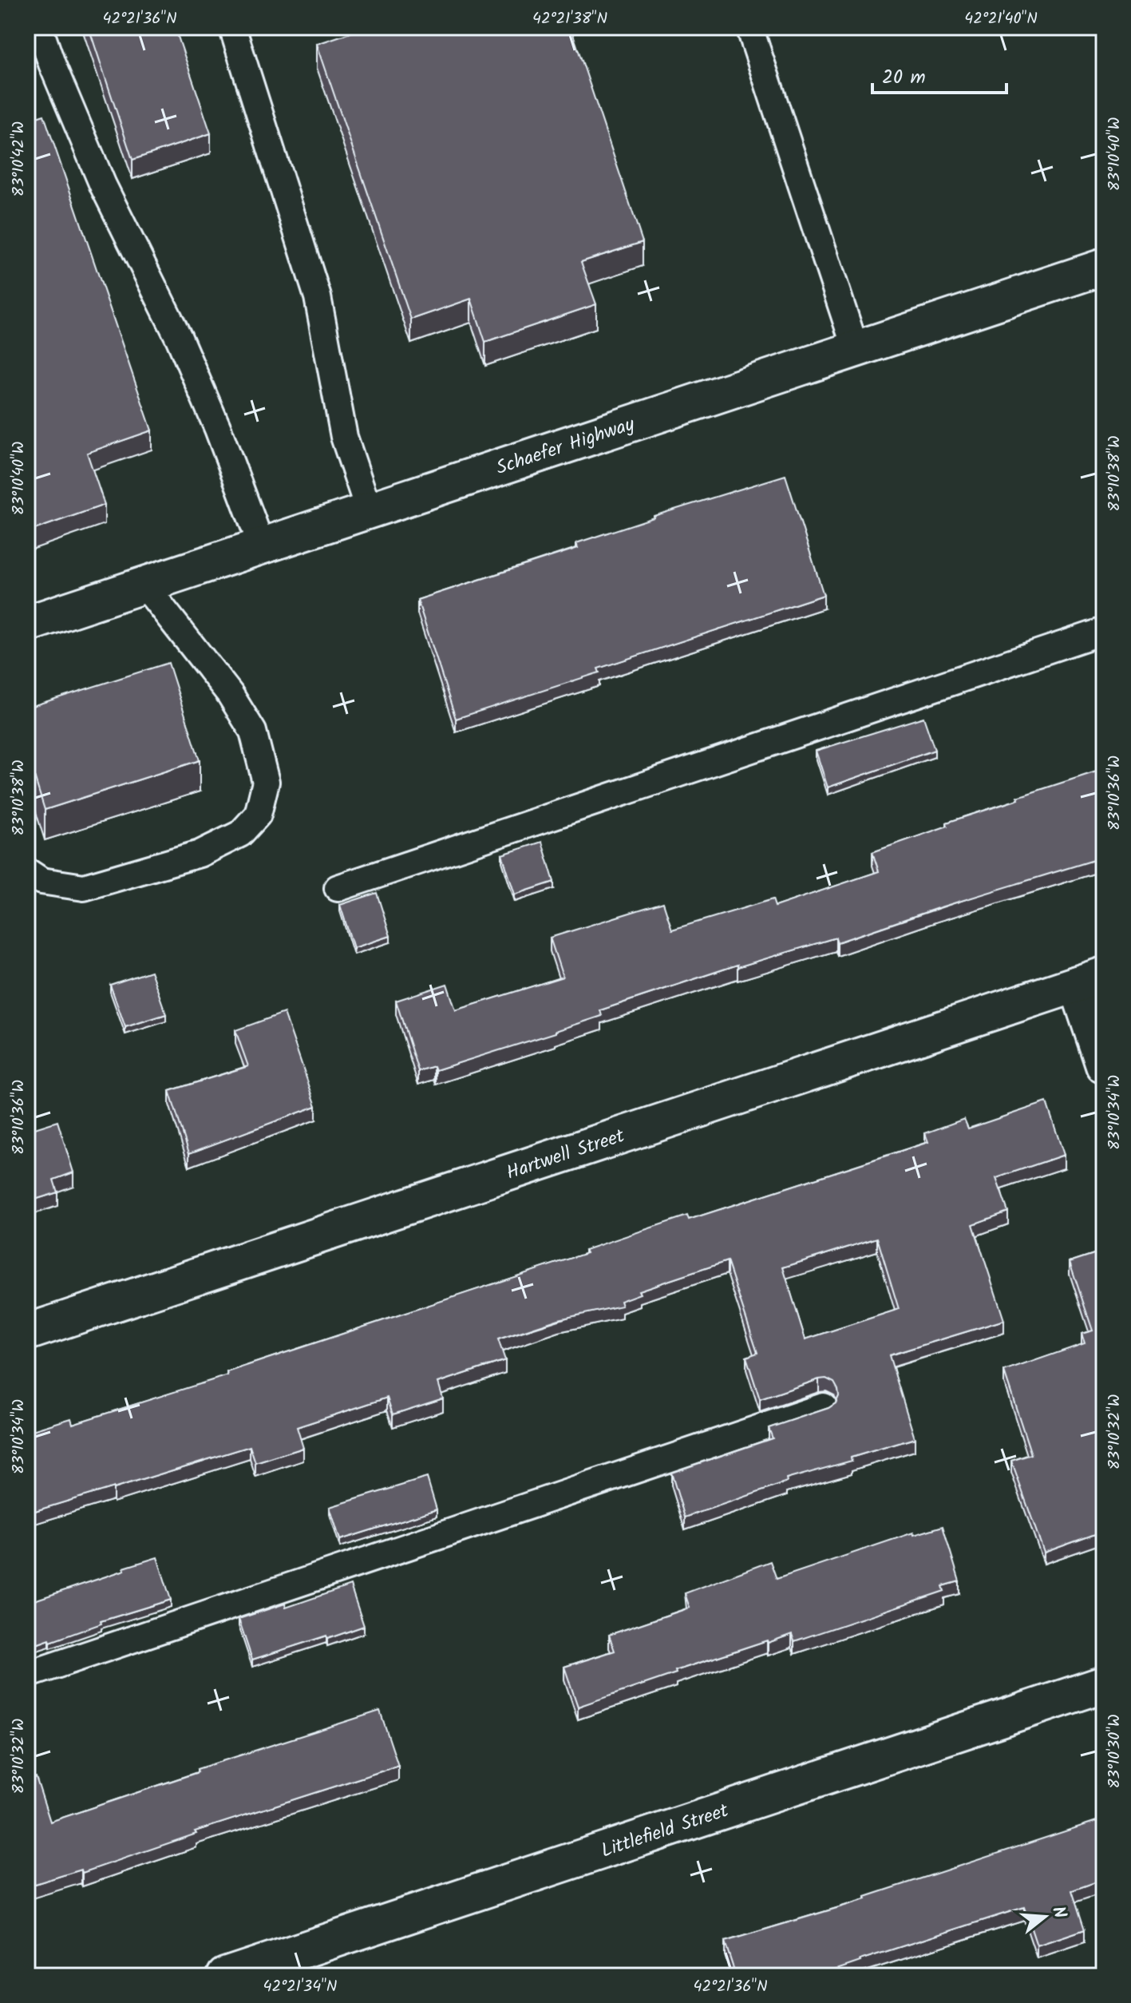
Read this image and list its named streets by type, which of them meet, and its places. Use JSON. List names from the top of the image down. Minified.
{"streets":{"street":["Schaefer Highway","Hartwell Street","Littlefield Street"]},"scale_bar":"20 m","north":"right","coordinates":["42°21'36\"N","42°21'38\"N","42°21'40\"N","83°10'40\"W","83°10'42\"W","83°10'38\"W","83°10'36\"W","83°10'34\"W","83°10'32\"W","83°10'30\"W","42°21'34\"N"]}
